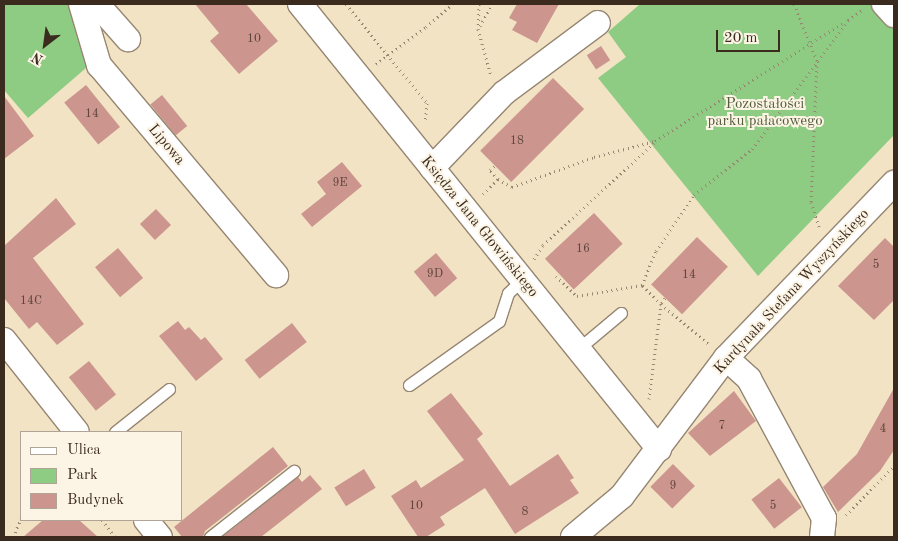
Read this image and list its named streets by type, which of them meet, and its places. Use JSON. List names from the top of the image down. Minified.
{"streets":{"street":["Lipowa","Księdza Jana Głowińskiego","Kardynała Stefana Wyszyńskiego"]},"crossings":[["Księdza Jana Głowińskiego","Kardynała Stefana Wyszyńskiego"]],"parks":["Pozostałości parku pałacowego"],"house_numbers":["10","14","18","9E","16","5","9D","14","14C","7","4","9","10","5","8"],"legend":["Ulica","Park","Budynek"],"scale_bar":"20 m","north":"bottom left"}
